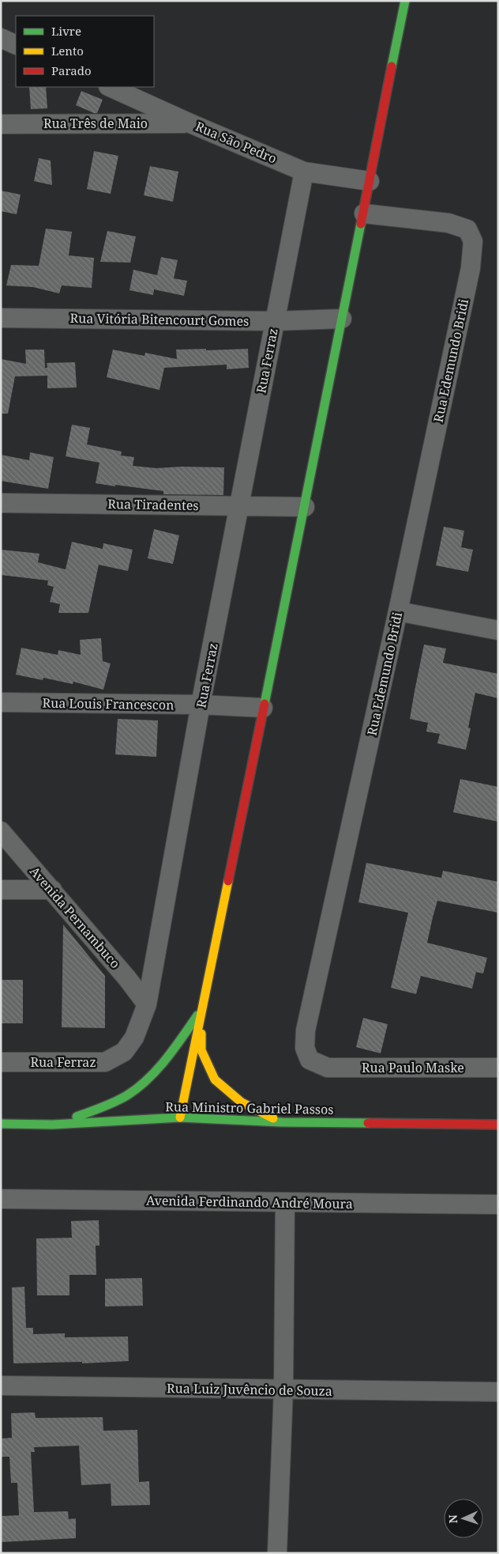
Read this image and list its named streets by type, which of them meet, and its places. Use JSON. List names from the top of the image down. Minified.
{"streets":{"main road":["Rua Ministro Gabriel Passos"],"street":["Rua Três de Maio","Rua São Pedro","Rua Vitória Bitencourt Gomes","Rua Ferraz","Rua Edemundo Bridi","Rua Tiradentes","Rua Louis Francescon","Avenida Pernambuco","Rua Paulo Maske","Avenida Ferdinando André Moura","Rua Luiz Juvêncio de Souza"]},"crossings":[["Rua Três de Maio","Rua São Pedro"],["Rua São Pedro","Rua Ferraz"],["Rua Vitória Bitencourt Gomes","Rua Ferraz"],["Rua Ferraz","Rua Tiradentes"],["Rua Ferraz","Rua Louis Francescon"],["Rua Ferraz","Avenida Pernambuco"],["Rua Edemundo Bridi","Rua Paulo Maske"]],"legend":["Livre","Lento","Parado"],"north":"left"}
